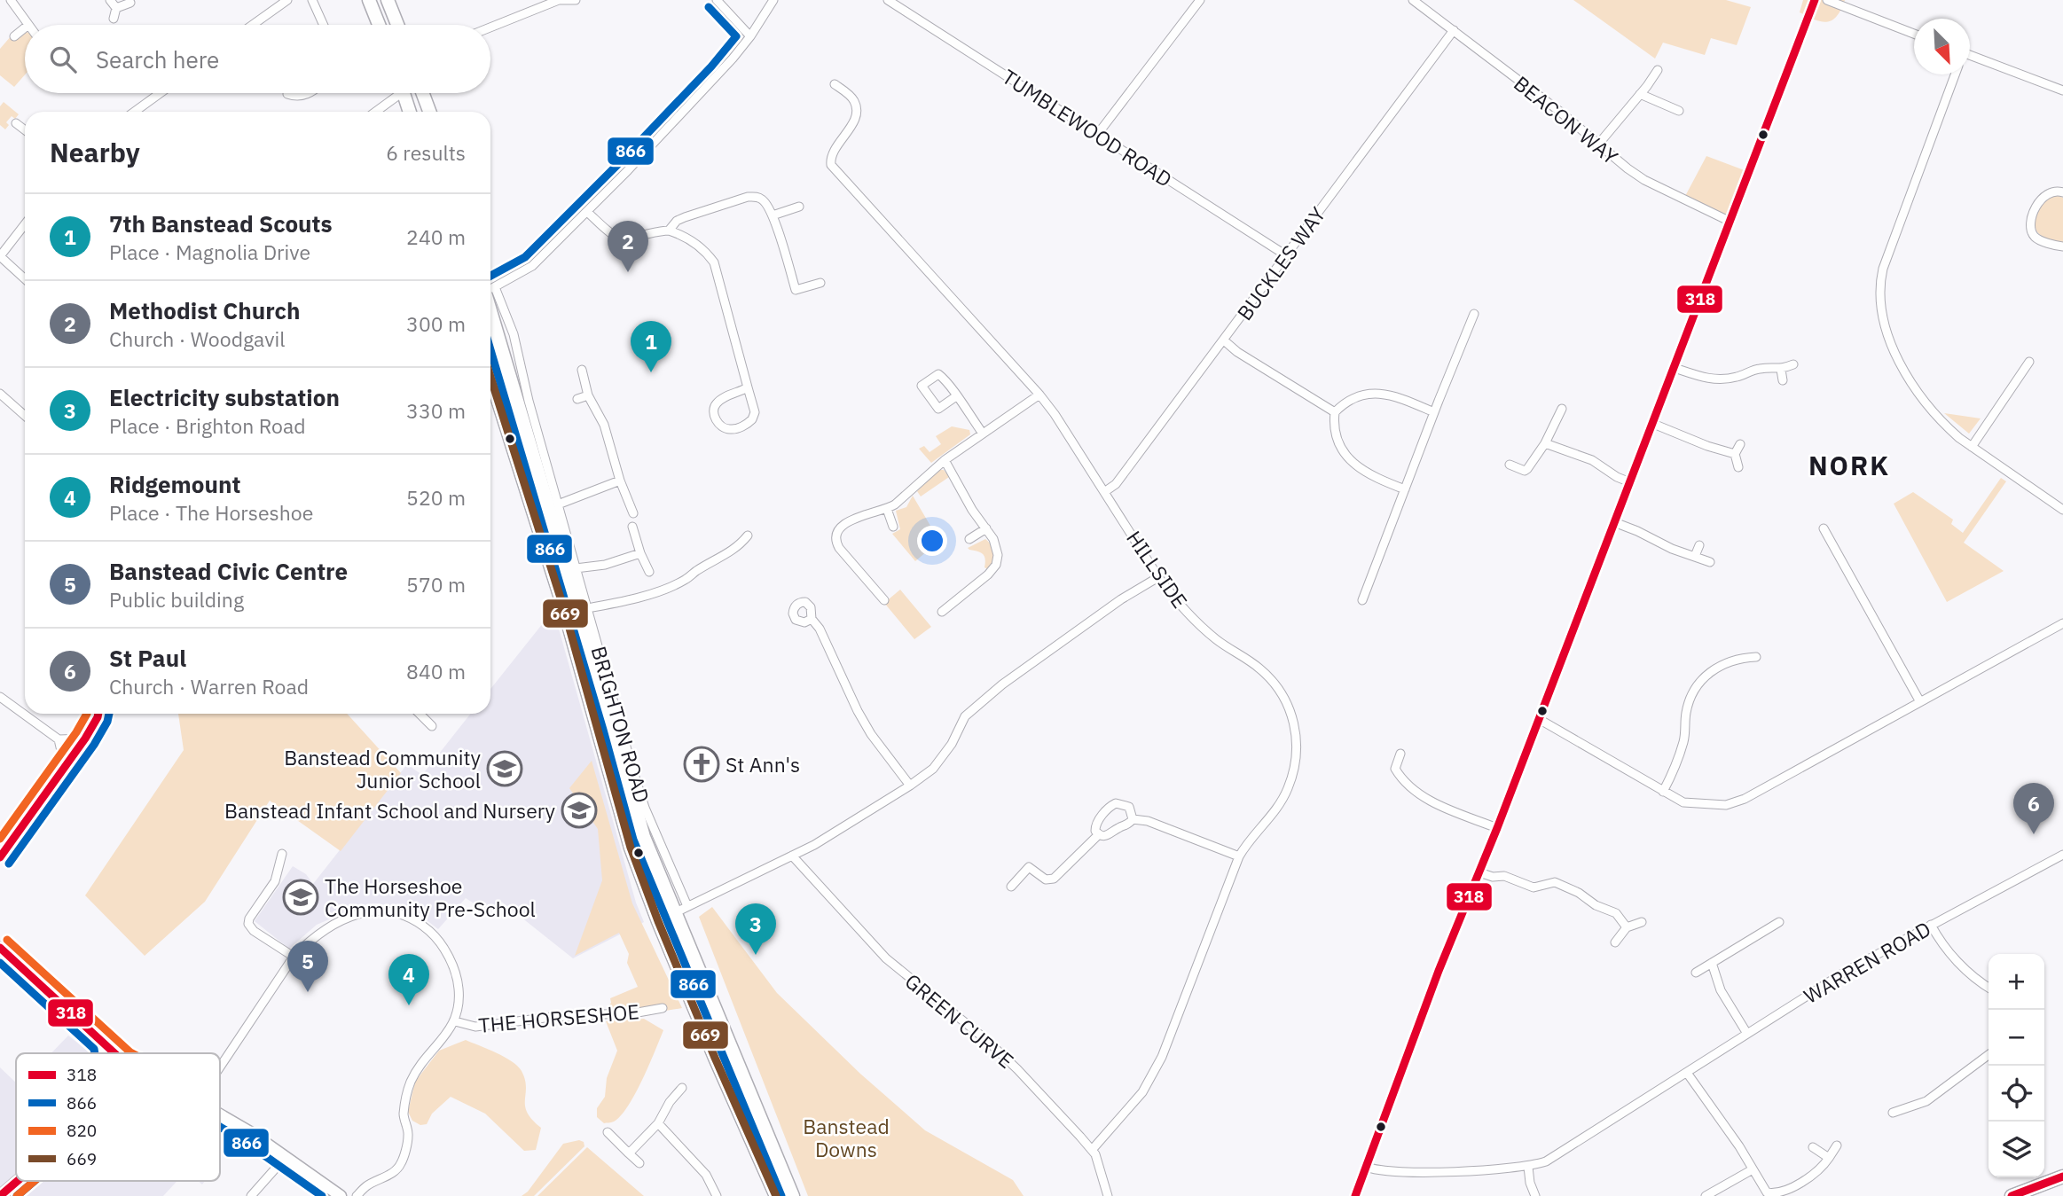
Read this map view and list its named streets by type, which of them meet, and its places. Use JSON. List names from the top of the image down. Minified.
{"streets":{"main road":["BRIGHTON ROAD"],"street":["BEACON WAY","TUMBLEWOOD ROAD","BUCKLES WAY","HILLSIDE","WARREN ROAD","THE HORSESHOE","GREEN CURVE"]},"crossings":[["BEACON WAY","BUCKLES WAY"],["TUMBLEWOOD ROAD","BUCKLES WAY"],["BUCKLES WAY","HILLSIDE"],["HILLSIDE","GREEN CURVE"]],"districts":["NORK"],"parks":["Banstead Downs"],"places":{"church":["St Ann's"],"school or university":["Banstead Community Junior School","Banstead Infant School and Nursery","The Horseshoe Community Pre-School"]},"lines":["transit line 318","transit line 866","transit line 669","transit line 820"],"legend":["318","866","820","669"],"north":"bottom right","page":{"search":"Search here","heading":["Nearby","6 results"],"list":[{"mark":"1","name":"7th Banstead Scouts","note":"Place · Magnolia Drive","value":"240 m"},{"mark":"2","name":"Methodist Church","note":"Church · Woodgavil","value":"300 m"},{"mark":"3","name":"Electricity substation","note":"Place · Brighton Road","value":"330 m"},{"mark":"4","name":"Ridgemount","note":"Place · The Horseshoe","value":"520 m"},{"mark":"5","name":"Banstead Civic Centre","note":"Public building","value":"570 m"},{"mark":"6","name":"St Paul","note":"Church · Warren Road","value":"840 m"}],"pins":["2","1","6","3","5","4"],"map_buttons":["+","−"]}}
